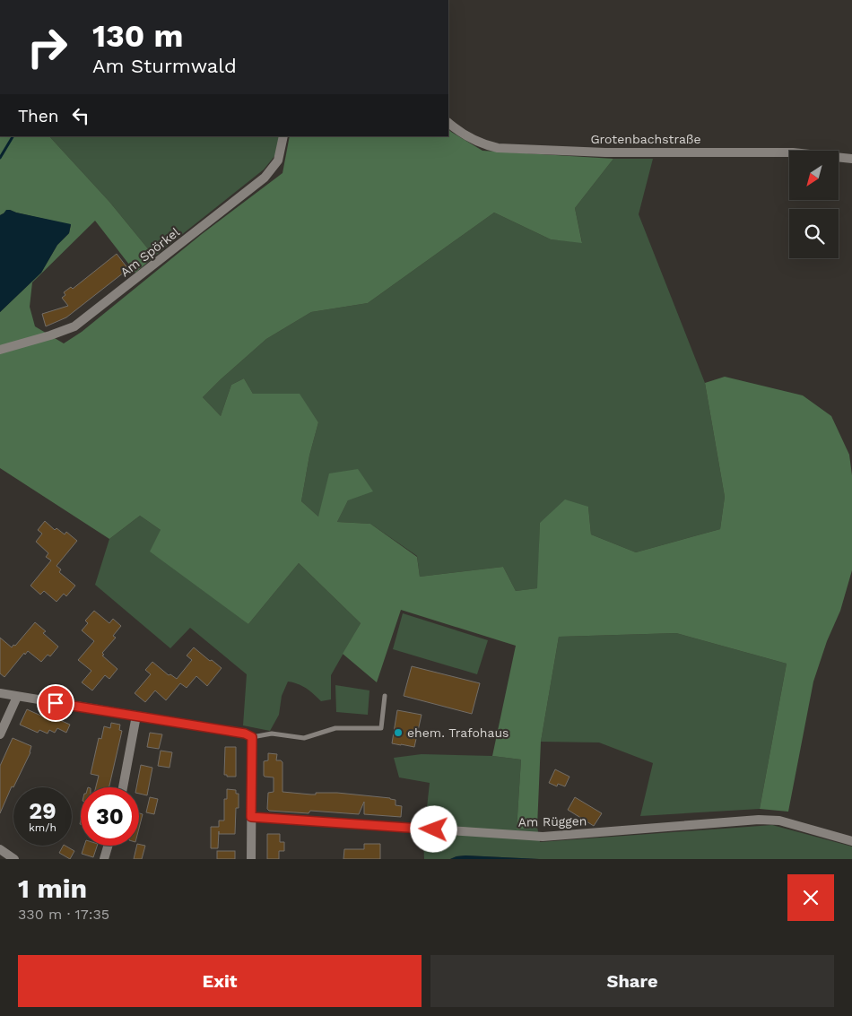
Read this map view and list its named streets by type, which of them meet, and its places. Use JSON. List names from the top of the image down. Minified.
{"streets":{"street":["Grotenbachstraße","Am Spörkel","Am Rüggen"]},"places":["ehem. Trafohaus"],"north":"bottom left","page":{"turn":["130 m","Am Sturmwald"],"then":"Then","speed":"29 km/h","limit":"30","heading":["1 min","330 m · 17:35"],"buttons":["Exit","Share"]}}
